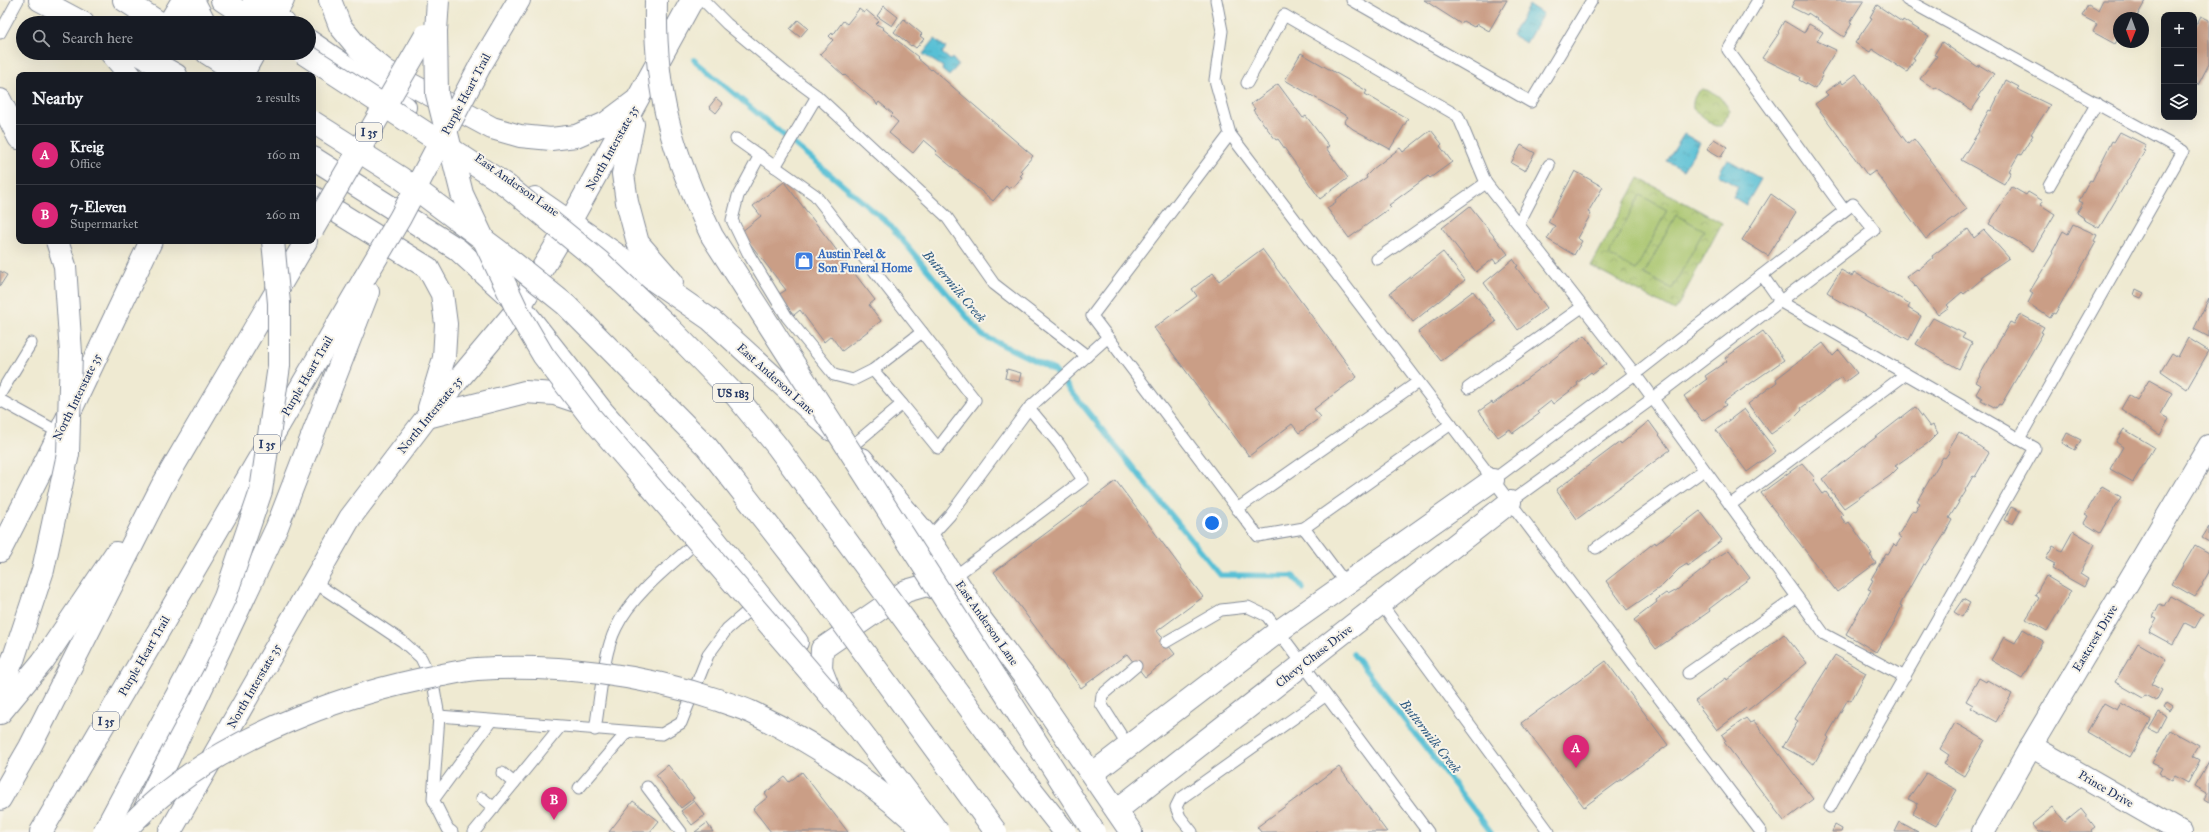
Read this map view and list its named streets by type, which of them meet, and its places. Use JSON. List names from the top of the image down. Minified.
{"streets":{"main road":["Purple Heart Trail","I 35","North Interstate 35","East Anderson Lane","US 183","Eastcrest Drive","Chevy Chase Drive","Prince Drive"]},"crossings":[["North Interstate 35","East Anderson Lane"],["East Anderson Lane","Chevy Chase Drive"],["Eastcrest Drive","Prince Drive"]],"water":["Buttermilk Creek"],"places":{"shop":["Austin Peel & Son Funeral Home"]},"north":"bottom","page":{"map_buttons":["+","−"],"search":"Search here","heading":["Nearby","2 results"],"list":[{"mark":"A","name":"Kreig","note":"Office","value":"160 m"},{"mark":"B","name":"7-Eleven","note":"Supermarket","value":"260 m"}],"pins":["A","B"]}}
